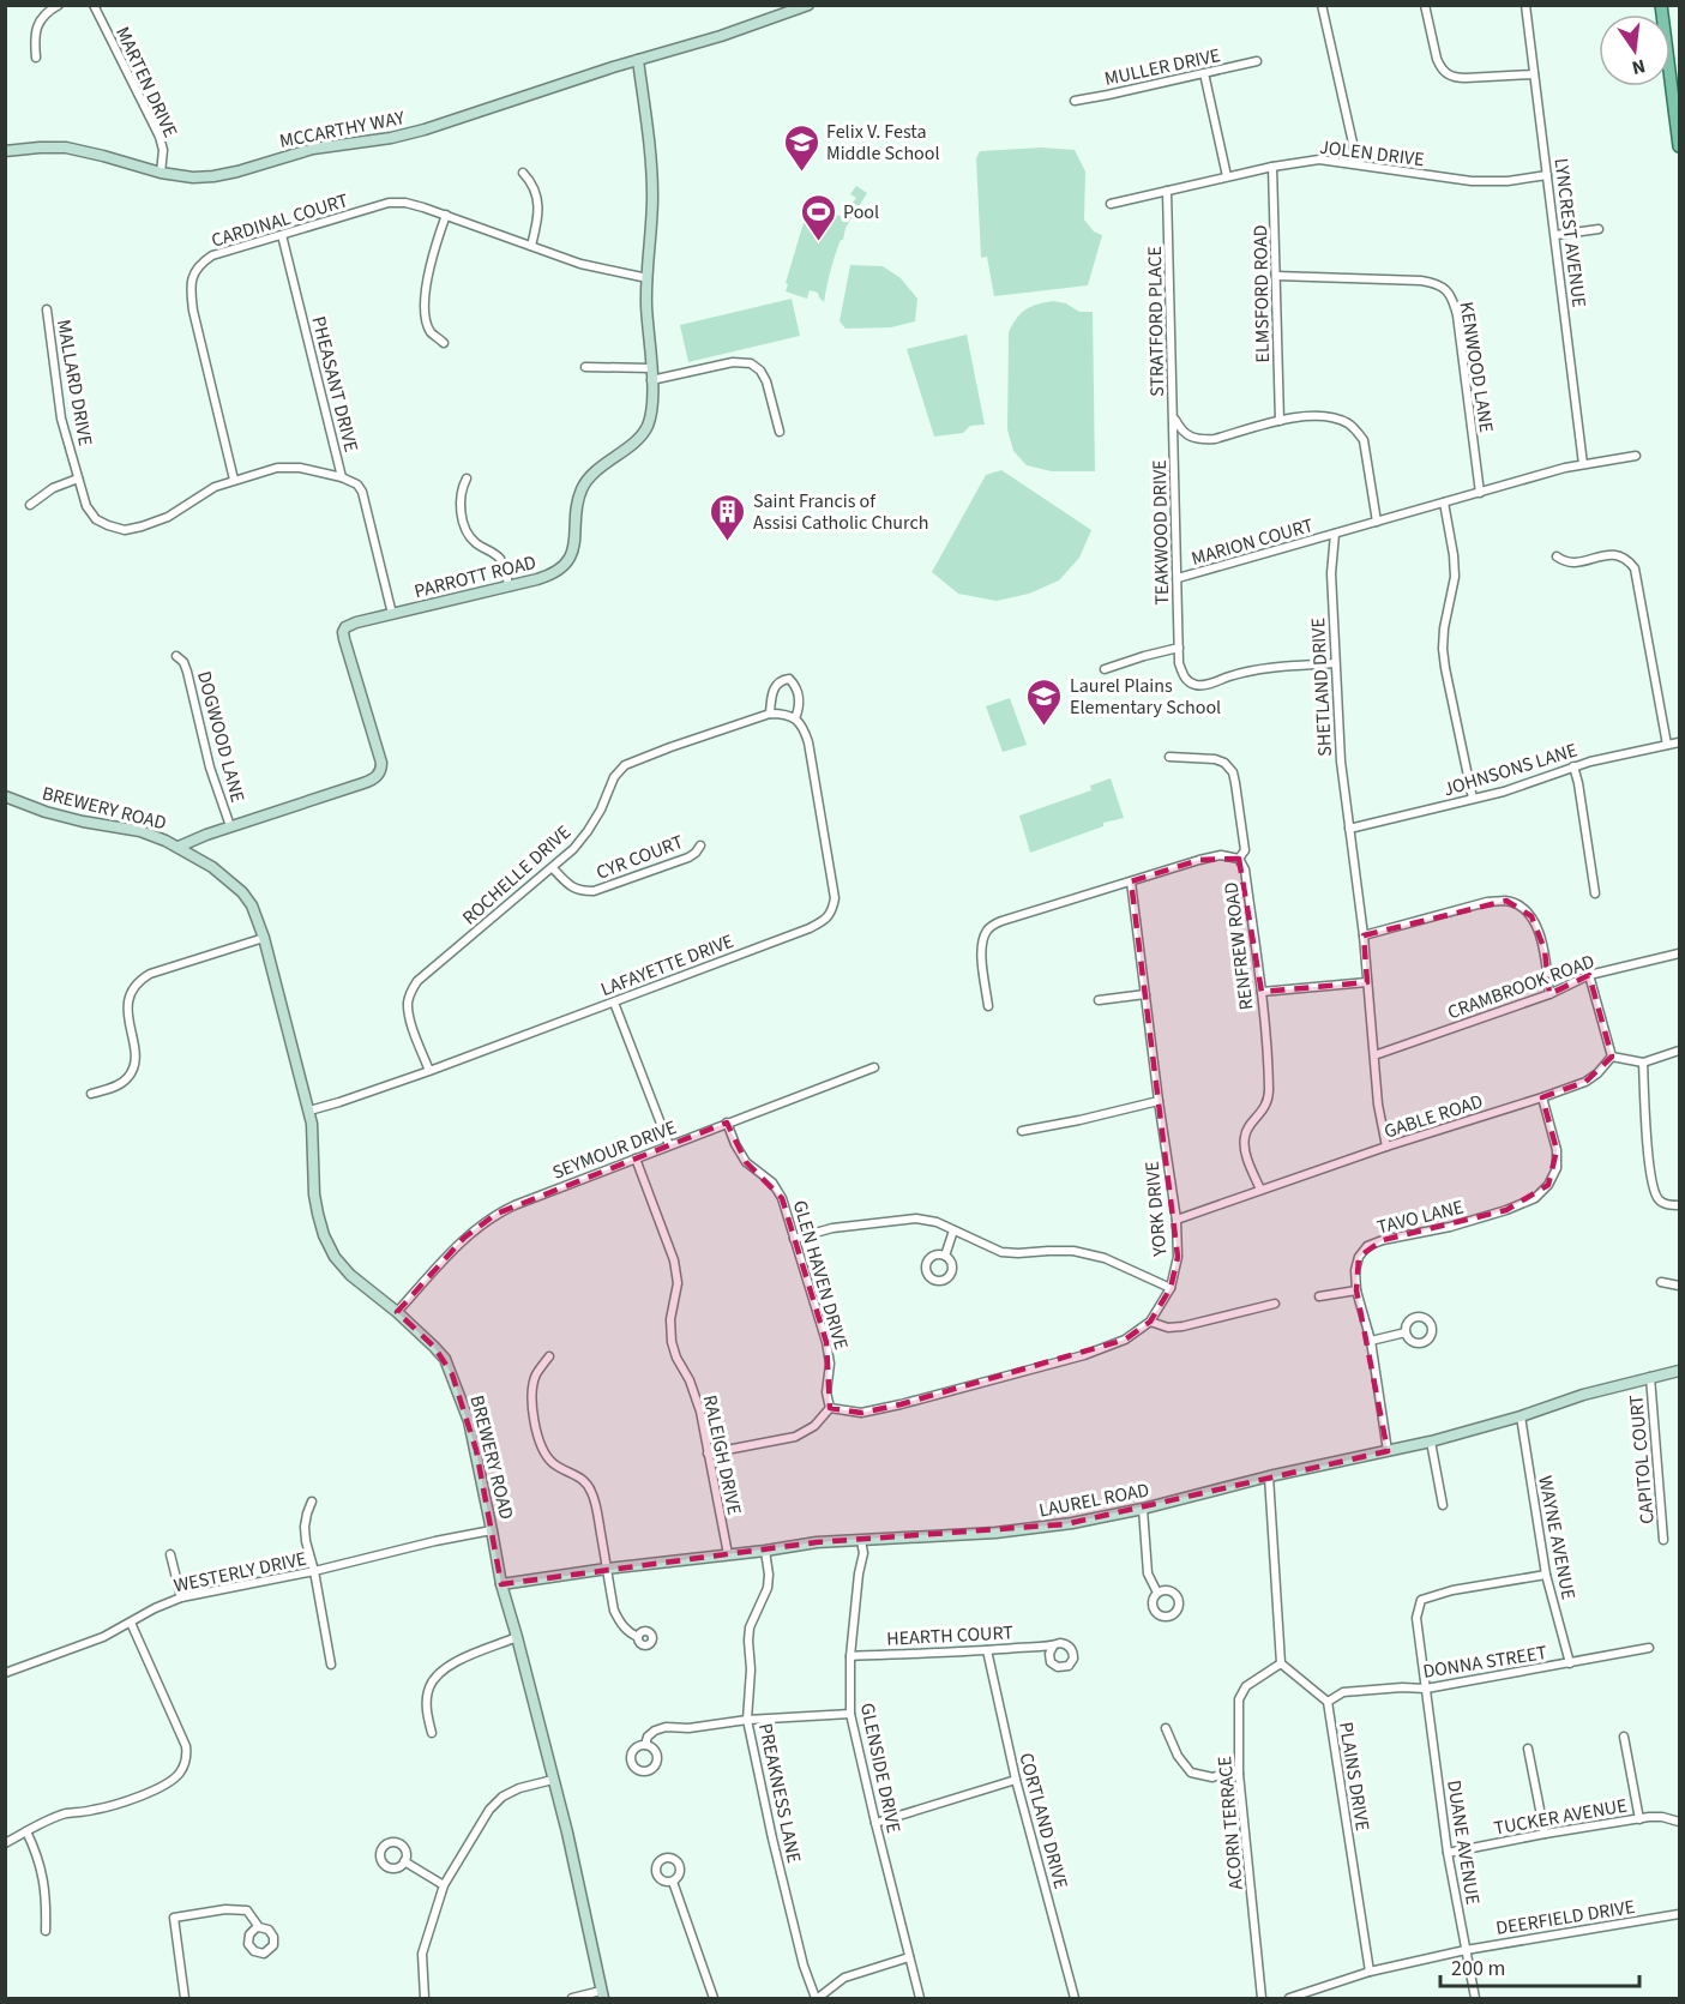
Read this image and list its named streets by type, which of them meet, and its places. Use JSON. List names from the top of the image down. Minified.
{"streets":{"street":["MULLER DRIVE","MARTEN DRIVE","MCCARTHY WAY","JOLEN DRIVE","CARDINAL COURT","LYNCREST AVENUE","ELMSFORD ROAD","STRATFORD PLACE","KENWOOD LANE","MALLARD DRIVE","PHEASANT DRIVE","TEAKWOOD DRIVE","MARION COURT","PARROTT ROAD","SHETLAND DRIVE","DOGWOOD LANE","JOHNSONS LANE","BREWERY ROAD","CYR COURT","ROCHELLE DRIVE","RENFREW ROAD","LAFAYETTE DRIVE","CRAMBROOK ROAD","GABLE ROAD","SEYMOUR DRIVE","YORK DRIVE","TAVO LANE","GLEN HAVEN DRIVE","RALEIGH DRIVE","CAPITOL COURT","LAUREL ROAD","WAYNE AVENUE","WESTERLY DRIVE","HEARTH COURT","DONNA STREET","GLENSIDE DRIVE","PLAINS DRIVE","PREAKNESS LANE","TUCKER AVENUE","CORTLAND DRIVE","ACORN TERRACE","DUANE AVENUE","DEERFIELD DRIVE"]},"crossings":[["MARTEN DRIVE","MCCARTHY WAY"],["MCCARTHY WAY","PARROTT ROAD"],["JOLEN DRIVE","LYNCREST AVENUE"],["JOLEN DRIVE","ELMSFORD ROAD"],["JOLEN DRIVE","STRATFORD PLACE"],["CARDINAL COURT","MALLARD DRIVE"],["CARDINAL COURT","PHEASANT DRIVE"],["CARDINAL COURT","PARROTT ROAD"],["ELMSFORD ROAD","STRATFORD PLACE"],["ELMSFORD ROAD","KENWOOD LANE"],["STRATFORD PLACE","TEAKWOOD DRIVE"],["PHEASANT DRIVE","PARROTT ROAD"],["TEAKWOOD DRIVE","MARION COURT"],["TEAKWOOD DRIVE","SHETLAND DRIVE"],["MARION COURT","SHETLAND DRIVE"],["PARROTT ROAD","DOGWOOD LANE"],["PARROTT ROAD","BREWERY ROAD"],["SHETLAND DRIVE","JOHNSONS LANE"],["SHETLAND DRIVE","CRAMBROOK ROAD"],["SHETLAND DRIVE","GABLE ROAD"],["BREWERY ROAD","LAFAYETTE DRIVE"],["BREWERY ROAD","SEYMOUR DRIVE"],["BREWERY ROAD","LAUREL ROAD"],["BREWERY ROAD","WESTERLY DRIVE"],["CYR COURT","ROCHELLE DRIVE"],["ROCHELLE DRIVE","LAFAYETTE DRIVE"],["RENFREW ROAD","GABLE ROAD"],["RENFREW ROAD","YORK DRIVE"],["GABLE ROAD","YORK DRIVE"],["GABLE ROAD","TAVO LANE"],["SEYMOUR DRIVE","GLEN HAVEN DRIVE"],["SEYMOUR DRIVE","RALEIGH DRIVE"],["YORK DRIVE","GLEN HAVEN DRIVE"],["TAVO LANE","LAUREL ROAD"],["RALEIGH DRIVE","LAUREL ROAD"],["CAPITOL COURT","LAUREL ROAD"],["LAUREL ROAD","WAYNE AVENUE"],["LAUREL ROAD","GLENSIDE DRIVE"],["LAUREL ROAD","PREAKNESS LANE"],["WAYNE AVENUE","DONNA STREET"],["WAYNE AVENUE","DUANE AVENUE"],["HEARTH COURT","GLENSIDE DRIVE"],["HEARTH COURT","CORTLAND DRIVE"],["DONNA STREET","PLAINS DRIVE"],["DONNA STREET","DUANE AVENUE"],["PLAINS DRIVE","ACORN TERRACE"],["PLAINS DRIVE","DEERFIELD DRIVE"],["TUCKER AVENUE","DUANE AVENUE"],["DUANE AVENUE","DEERFIELD DRIVE"]],"places":{"school or university":["Felix V. Festa Middle School","Laurel Plains Elementary School"],"sports":["Pool"],"building":["Saint Francis of Assisi Catholic Church"]},"scale_bar":"200 m","north":"bottom"}
